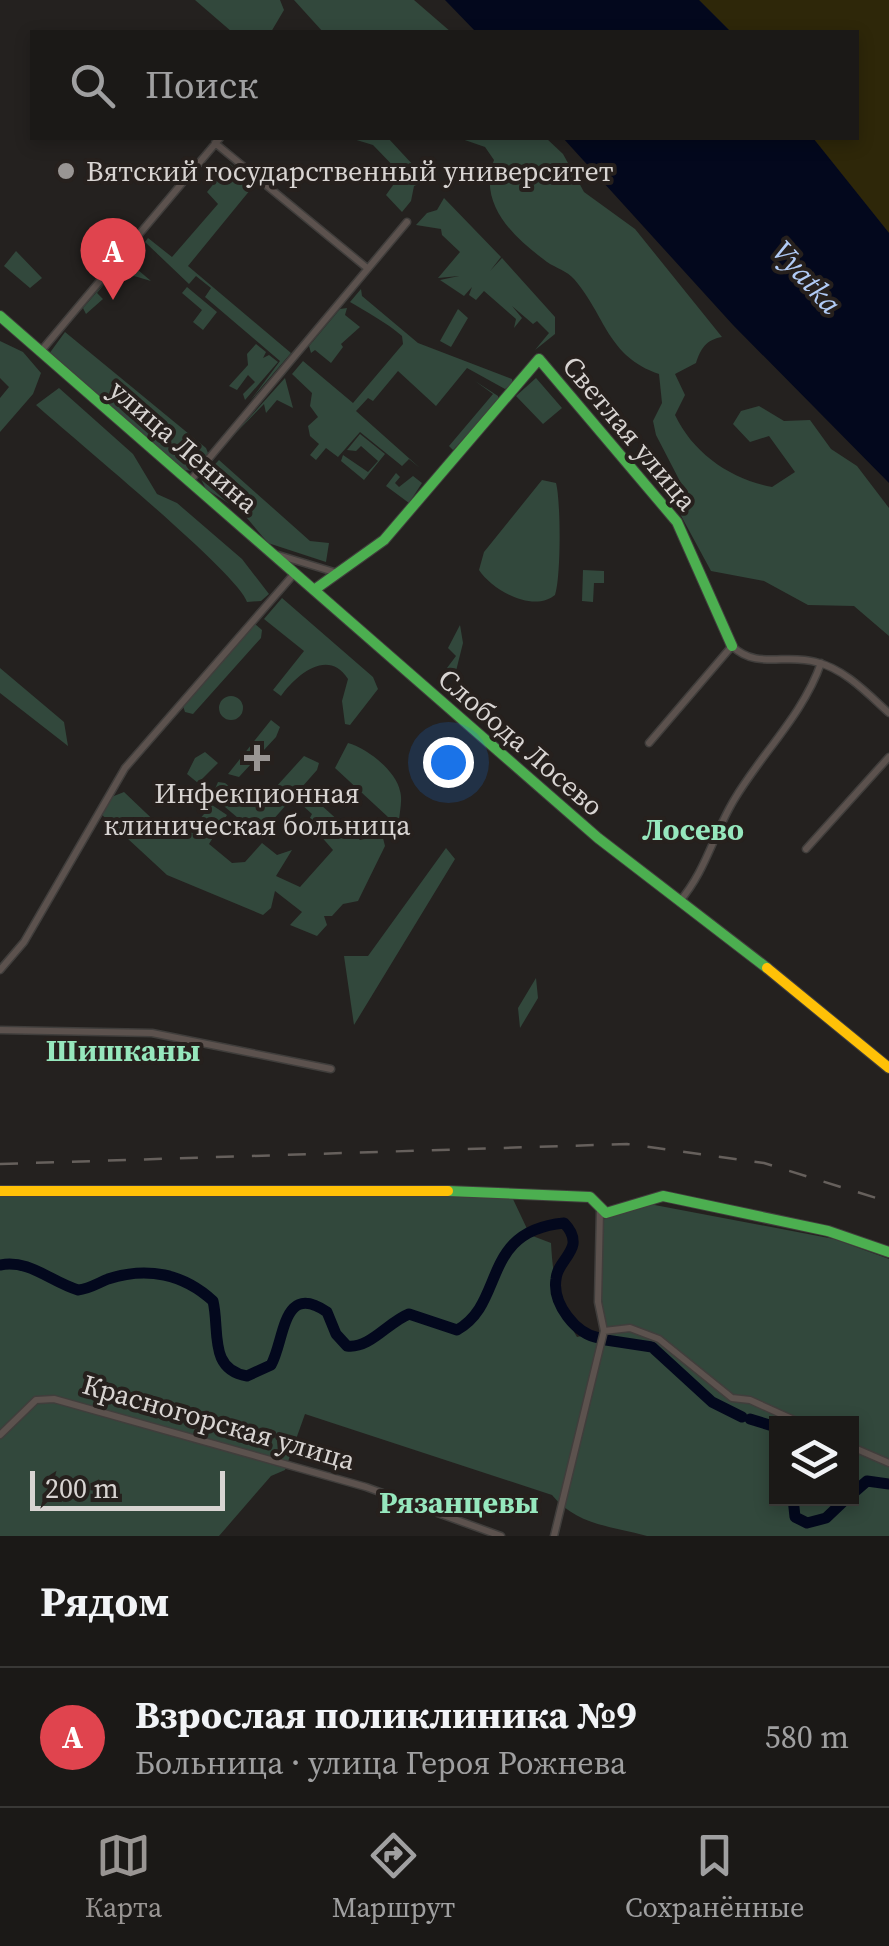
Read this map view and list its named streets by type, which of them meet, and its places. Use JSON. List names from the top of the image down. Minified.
{"streets":{"street":["Светлая улица","улица Ленина","Слобода Лосево","Красногорская улица"]},"crossings":[["улица Ленина","Слобода Лосево"]],"districts":["Лосево","Шишканы","Рязанцевы"],"water":["Vyatka"],"places":{"other":["Вятский государственный университет"],"health":["Инфекционная клиническая больница"]},"scale_bar":"200 m","page":{"search":"Поиск","pins":"A","scale":"200 m","heading":"Рядом","list":[{"mark":"A","name":"Взрослая поликлиника №9","note":"Больница · улица Героя Рожнева","value":"580 m"}],"nav":["Карта","Маршрут","Сохранённые"]}}
